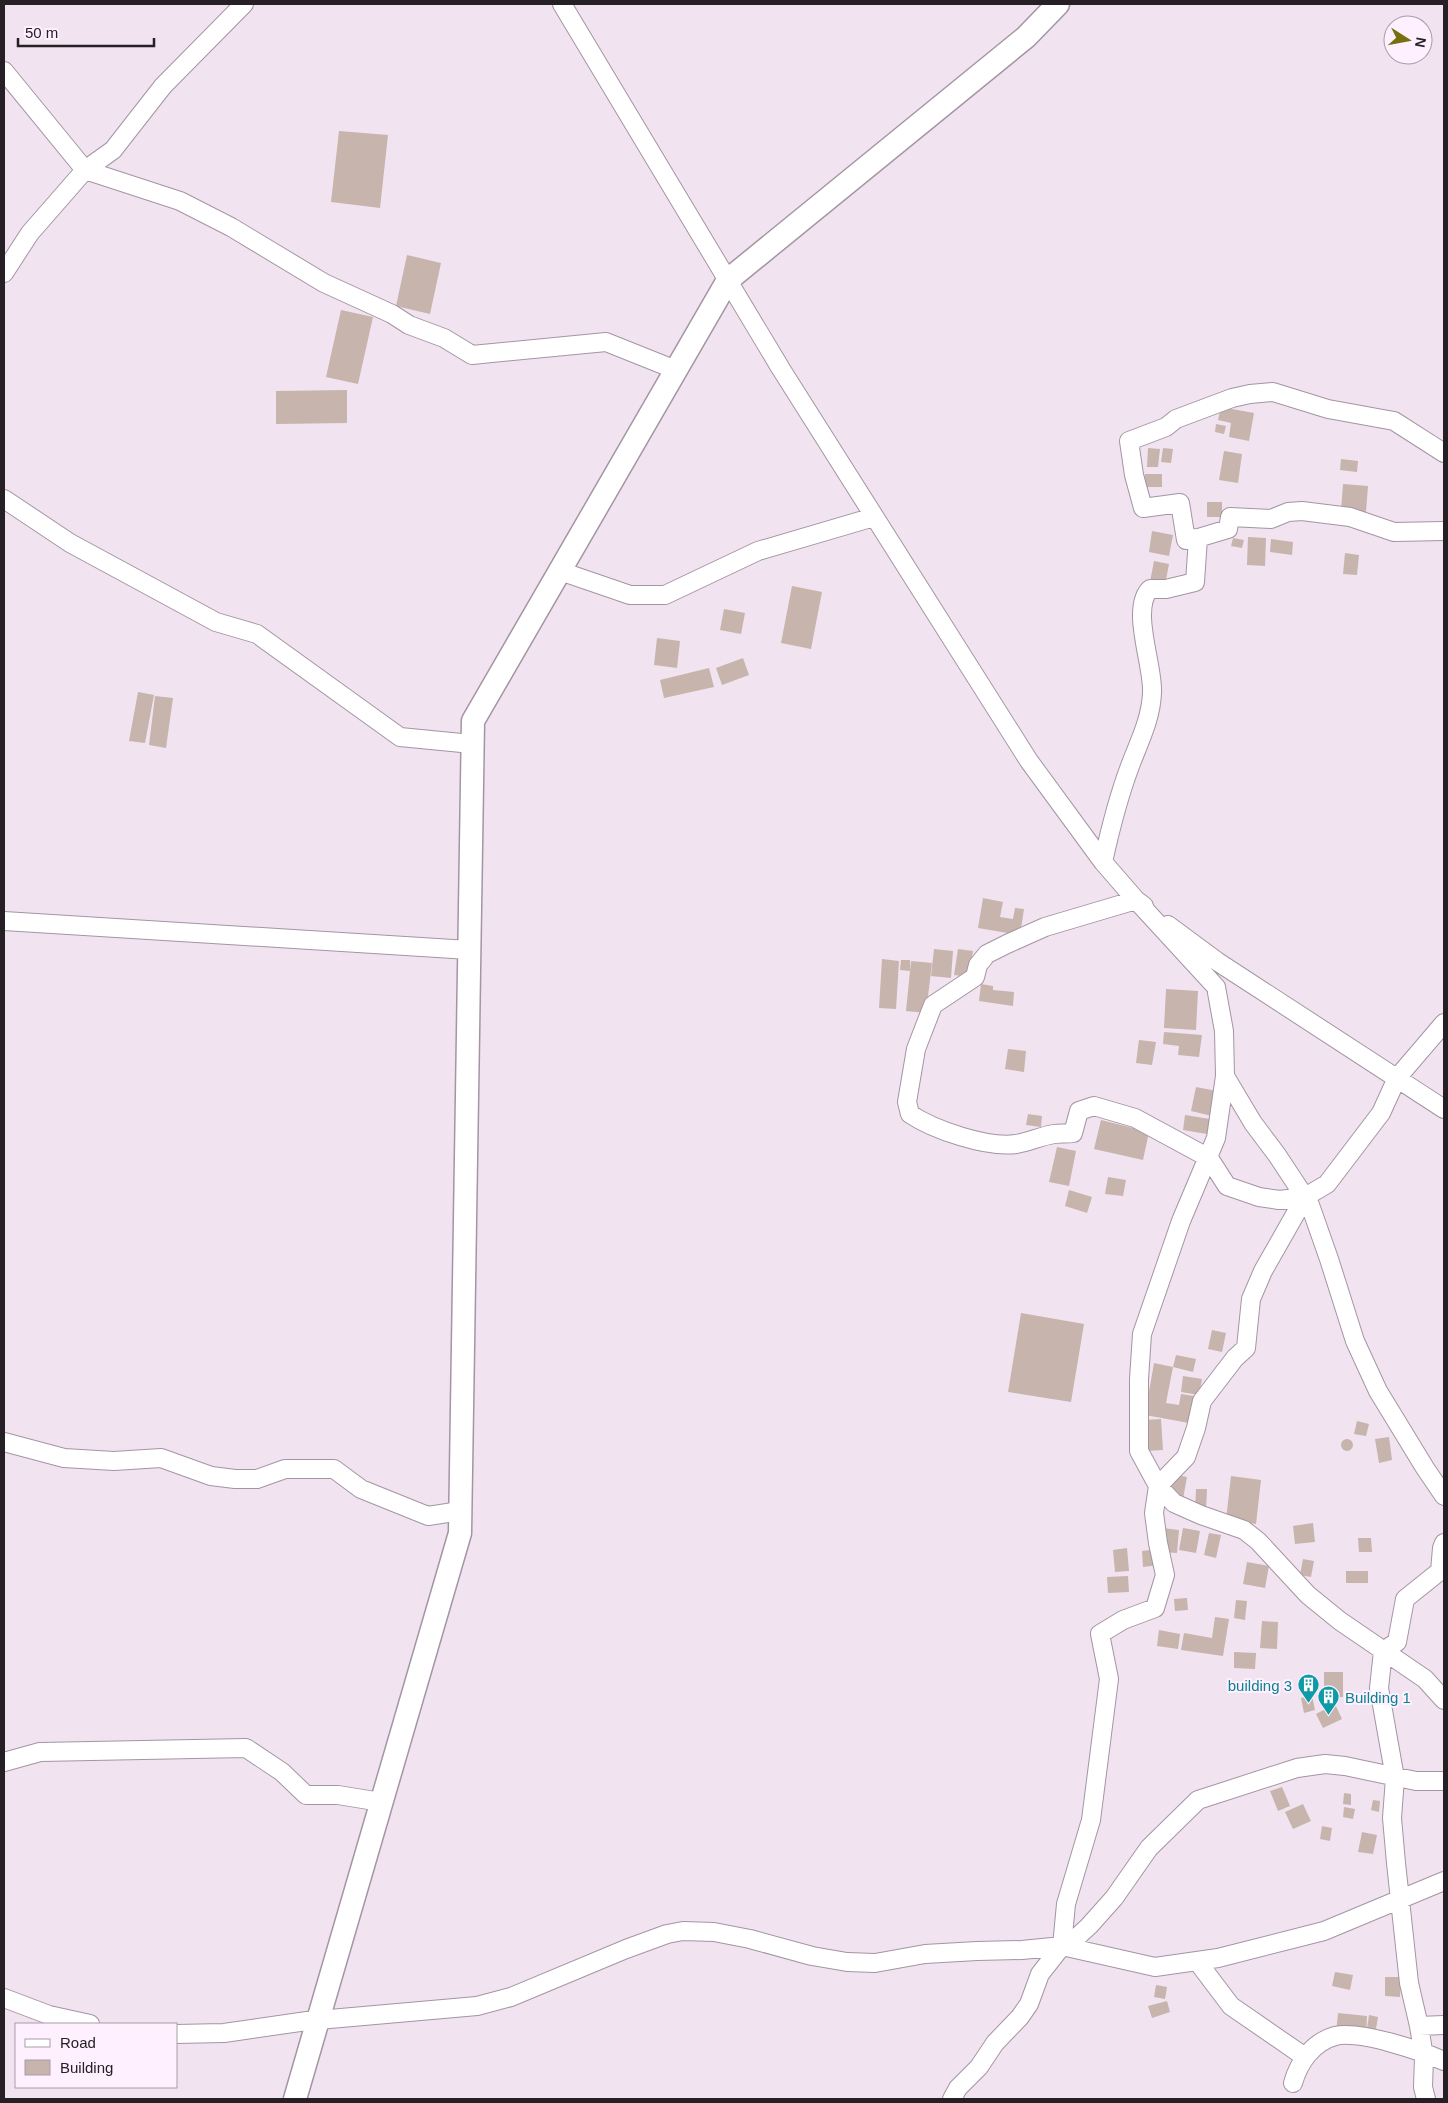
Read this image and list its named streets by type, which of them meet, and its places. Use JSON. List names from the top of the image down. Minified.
{"places":{"building":["building 3","Building 1"]},"legend":["Road","Building"],"scale_bar":"50 m","north":"right"}
